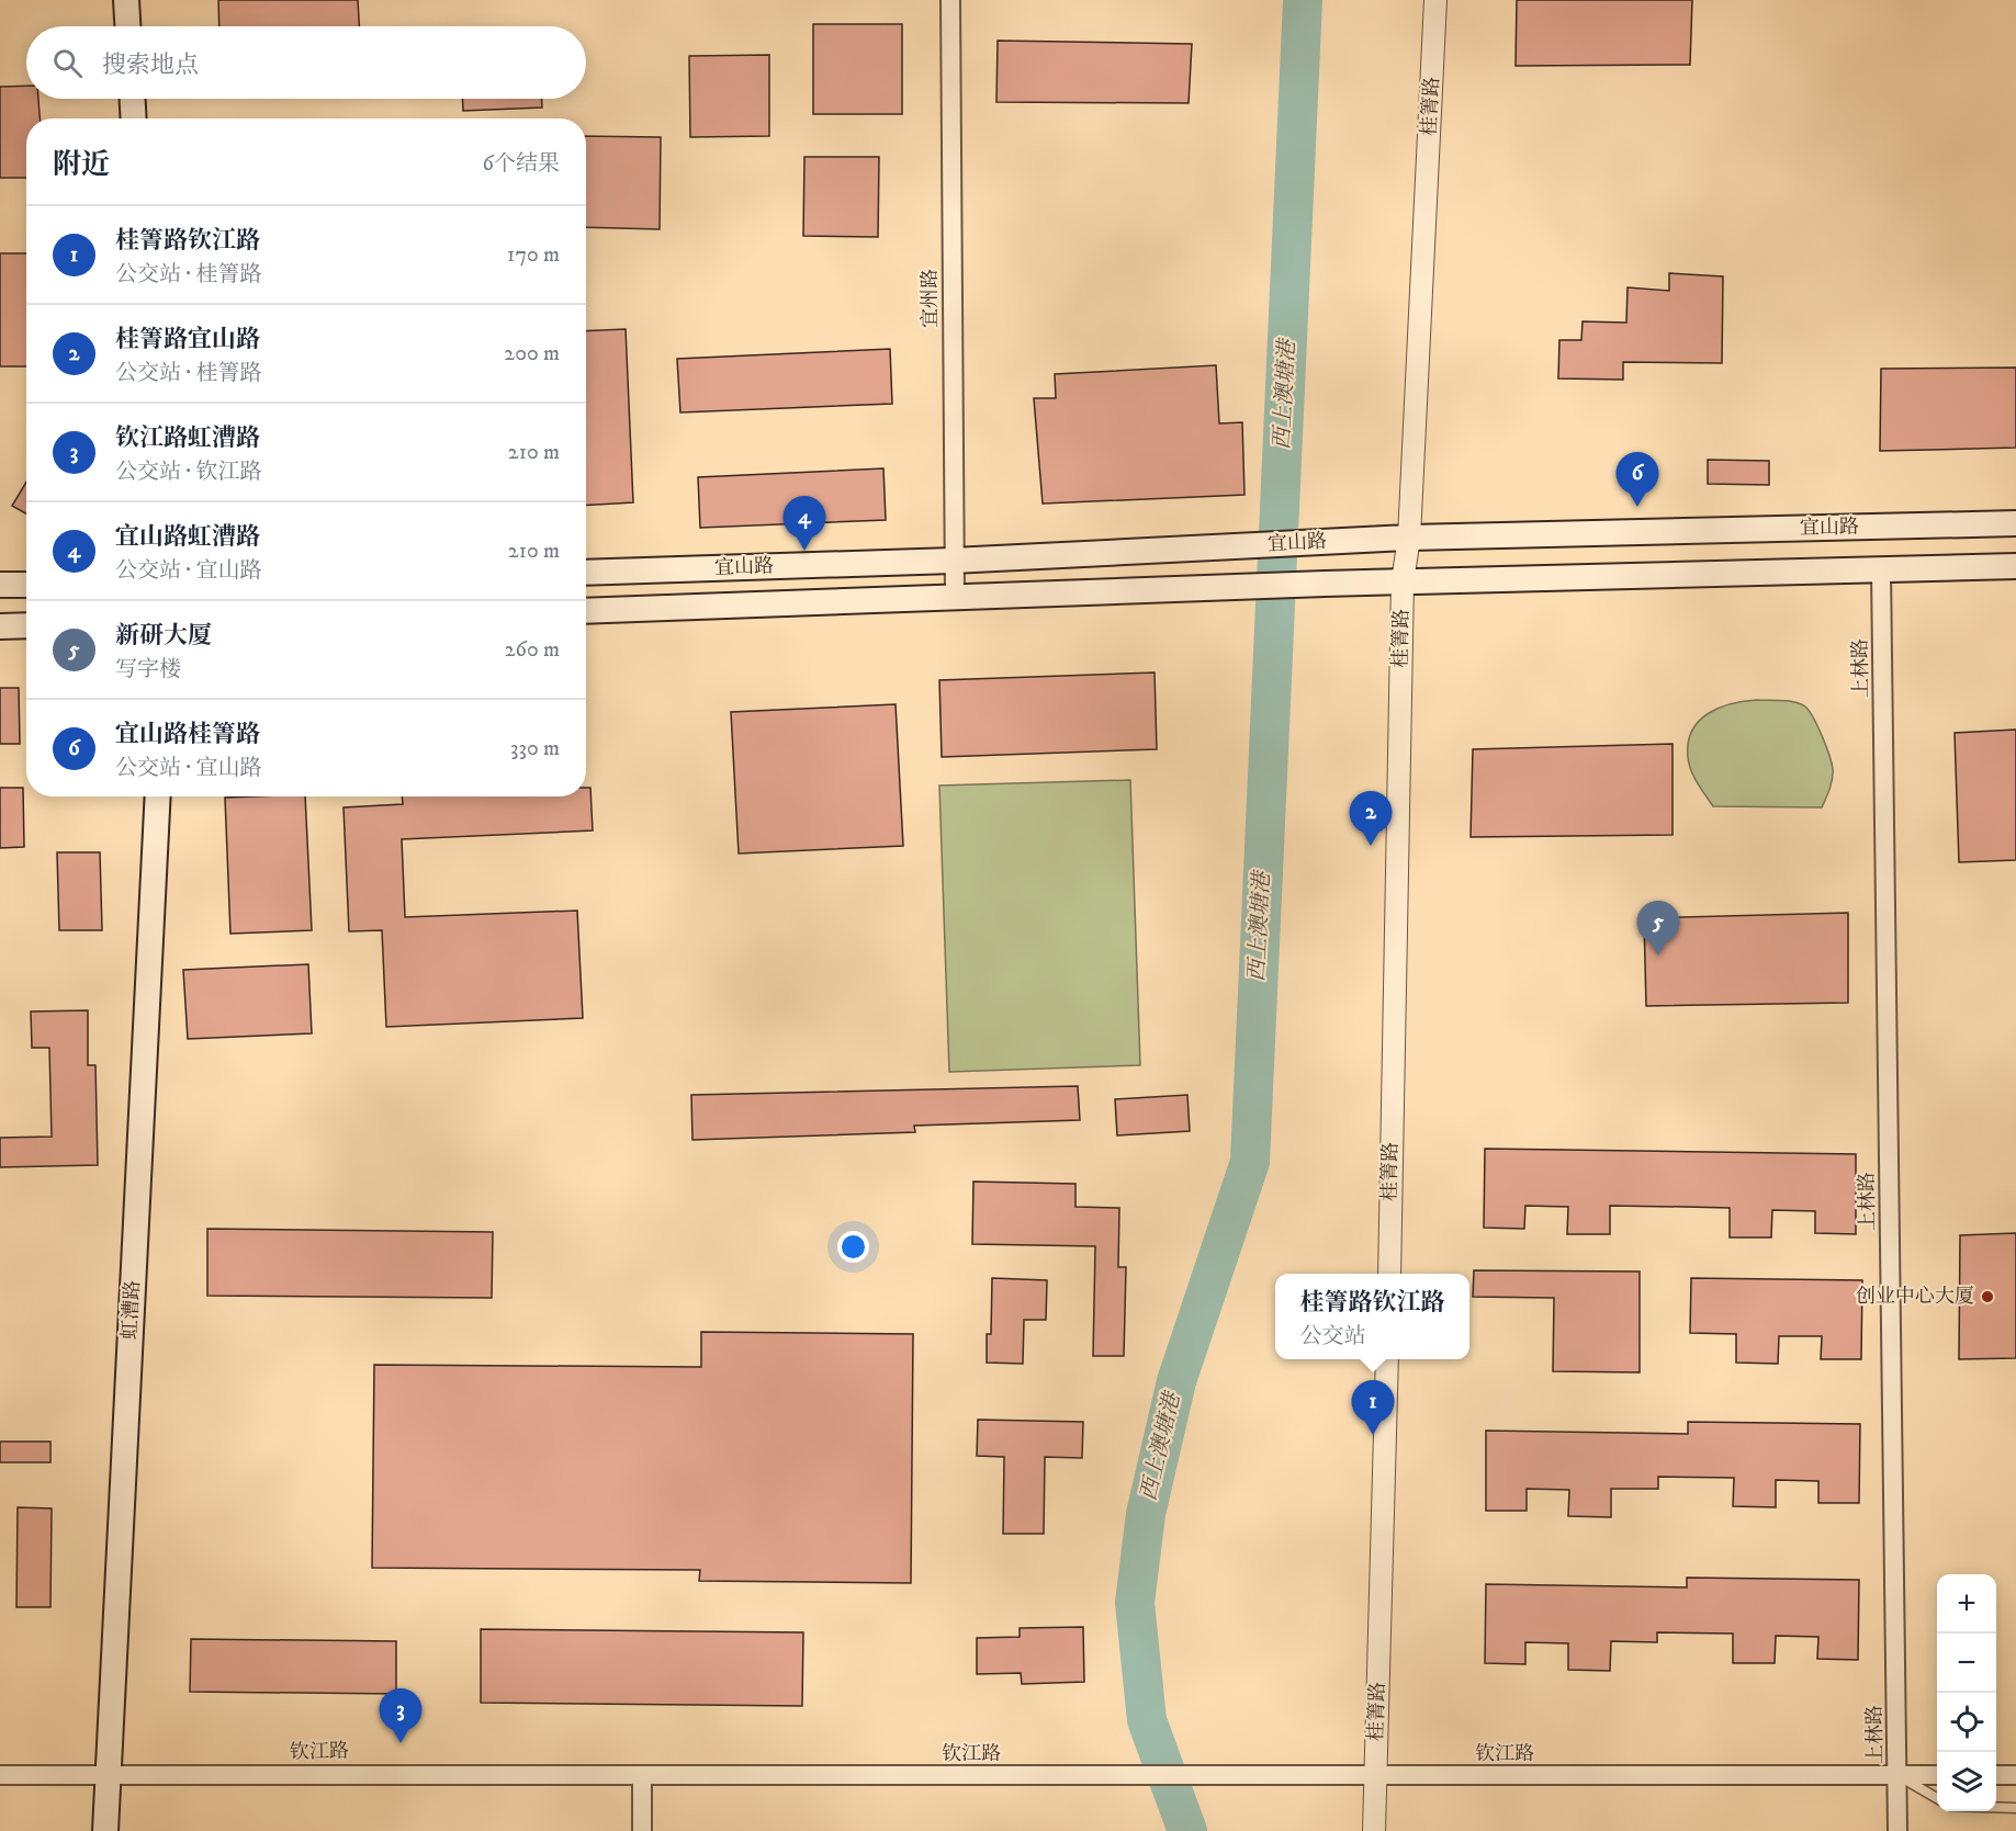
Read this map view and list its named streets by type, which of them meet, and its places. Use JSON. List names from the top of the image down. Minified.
{"streets":{"main road":["宜山路","虹漕路"],"street":["桂箐路","宜州路","上林路","钦江路"]},"crossings":[["桂箐路","宜山路"],["桂箐路","钦江路"],["宜州路","宜山路"],["宜山路","上林路"],["上林路","钦江路"],["虹漕路","钦江路"]],"water":["西上澳塘港"],"places":["创业中心大厦"],"page":{"search":"搜索地点","heading":["附近","6个结果"],"list":[{"mark":"1","name":"桂箐路钦江路","note":"公交站 · 桂箐路","value":"170 m"},{"mark":"2","name":"桂箐路宜山路","note":"公交站 · 桂箐路","value":"200 m"},{"mark":"3","name":"钦江路虹漕路","note":"公交站 · 钦江路","value":"210 m"},{"mark":"4","name":"宜山路虹漕路","note":"公交站 · 宜山路","value":"210 m"},{"mark":"5","name":"新研大厦","note":"写字楼","value":"260 m"},{"mark":"6","name":"宜山路桂箐路","note":"公交站 · 宜山路","value":"330 m"}],"pins":["6","4","2","5","1","3"],"popup":["桂箐路钦江路","公交站"],"map_buttons":["+","−"]}}
